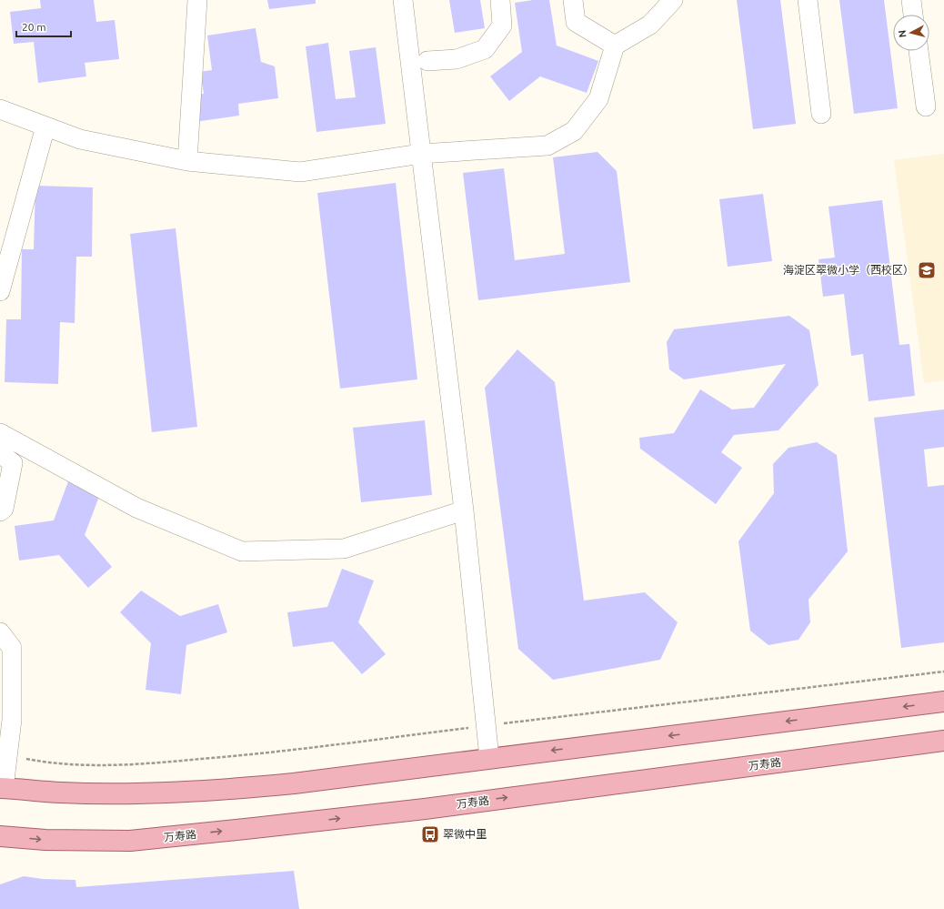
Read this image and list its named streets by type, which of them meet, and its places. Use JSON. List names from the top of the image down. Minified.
{"streets":{"main road":["万寿路"]},"places":{"school or university":["海淀区翠微小学（西校区）"],"bus stop":["翠微中里"]},"scale_bar":"20 m","north":"left"}
